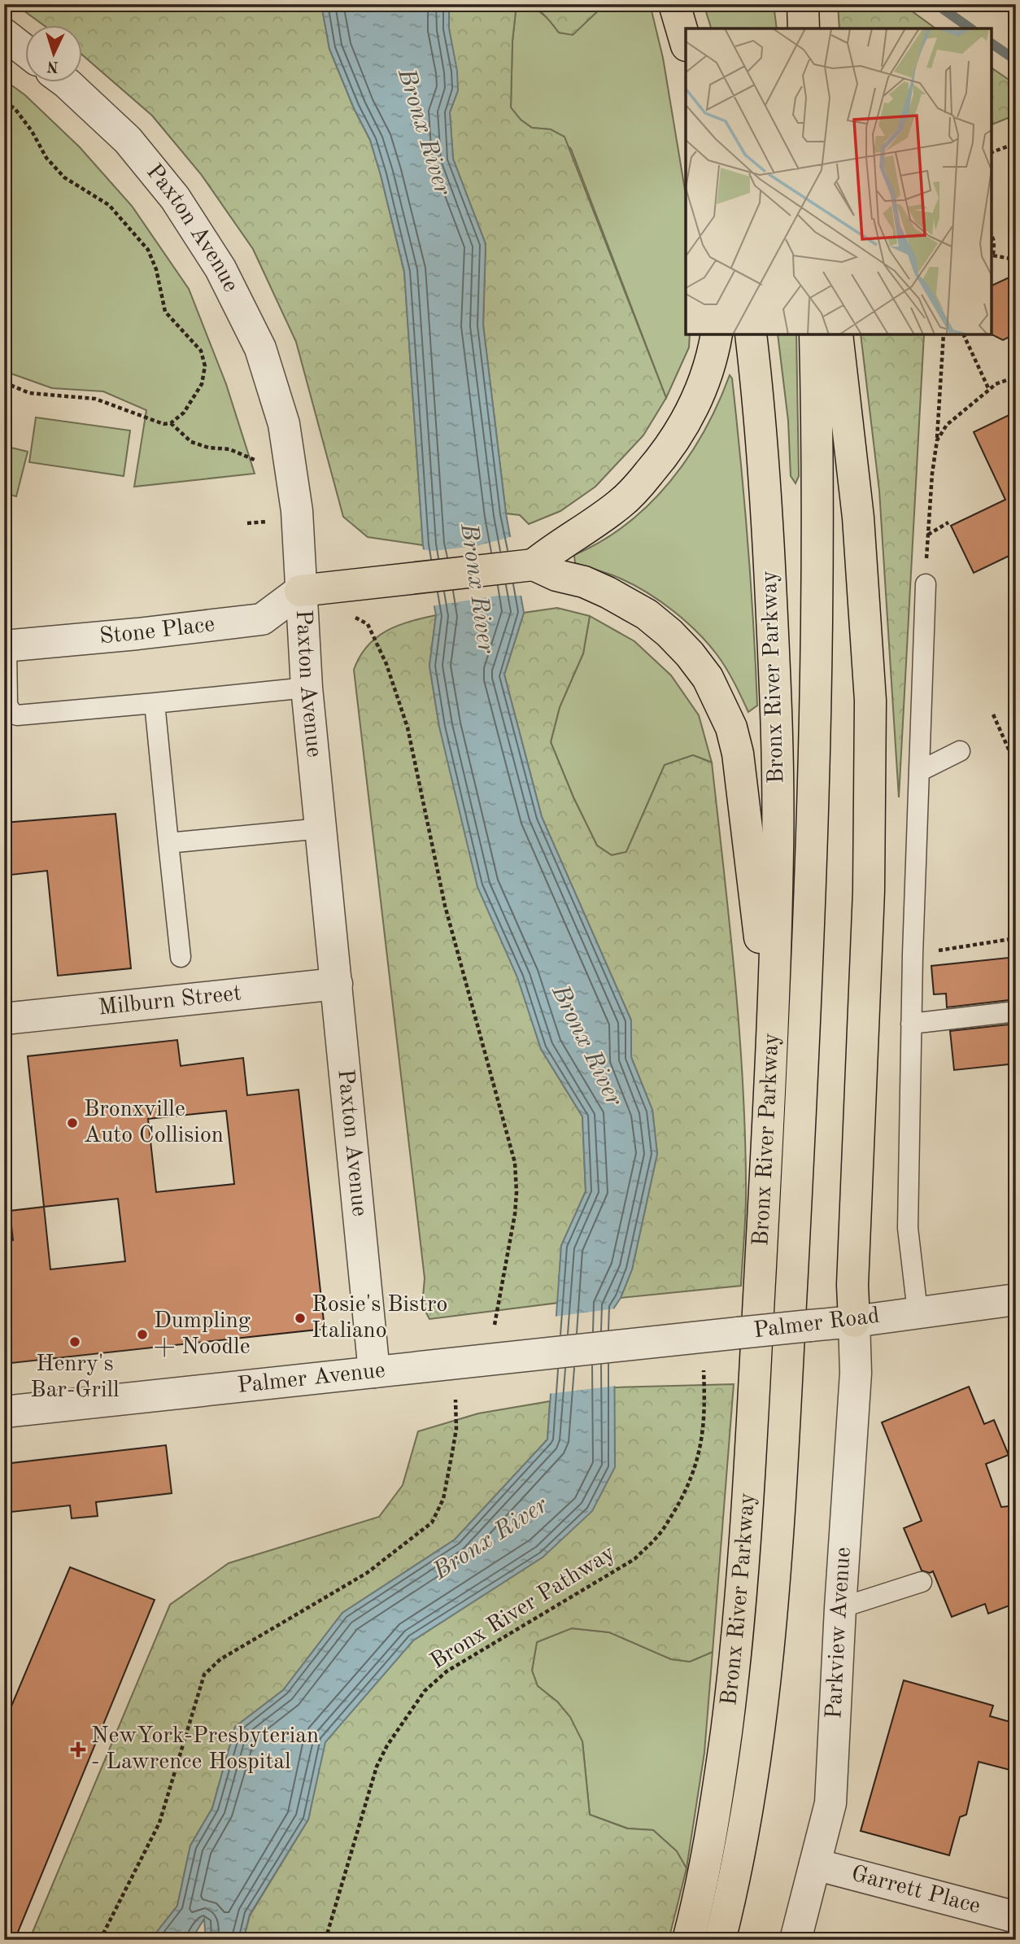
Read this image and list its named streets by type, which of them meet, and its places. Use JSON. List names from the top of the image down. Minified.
{"streets":{"highway":["Bronx River Parkway"],"street":["Paxton Avenue","Stone Place","Milburn Street","Palmer Road","Palmer Avenue","Parkview Avenue","Garrett Place"],"path":["Bronx River Pathway"]},"crossings":[["Paxton Avenue","Stone Place"],["Paxton Avenue","Milburn Street"],["Paxton Avenue","Palmer Avenue"],["Palmer Road","Palmer Avenue"],["Palmer Road","Parkview Avenue"],["Parkview Avenue","Garrett Place"]],"water":["Bronx River"],"places":{"other":["Bronxville Auto Collision","Rosie's Bistro Italiano","Dumpling + Noodle","Henry's Bar-Grill"],"health":["NewYork-Presbyterian - Lawrence Hospital"]},"north":"bottom"}
